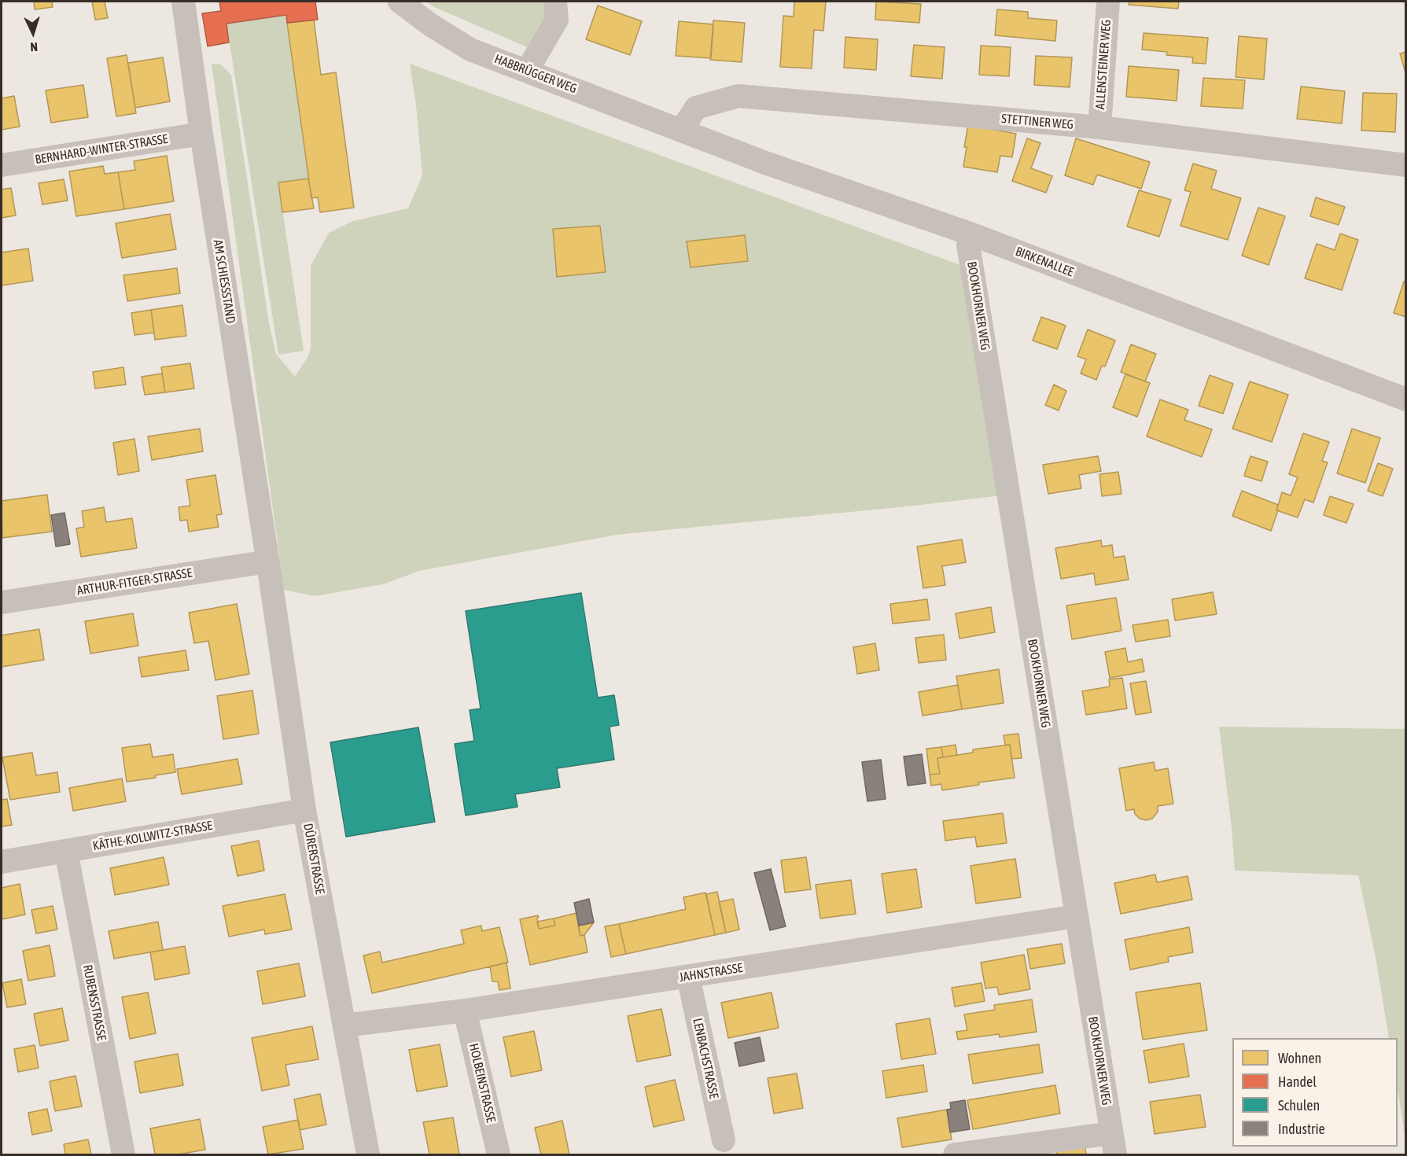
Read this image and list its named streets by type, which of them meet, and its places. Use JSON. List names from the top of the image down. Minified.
{"streets":{"street":["ALLENSTEINER WEG","HABBRÜGGER WEG","STETTINER WEG","BERNHARD-WINTER-STRASSE","BIRKENALLEE","AM SCHIESSSTAND","BOOKHORNER WEG","ARTHUR-FITGER-STRASSE","KÄTHE-KOLLWITZ-STRASSE","DÜRERSTRASSE","JAHNSTRASSE","RUBENSSTRASSE","LENBACHSTRASSE","HOLBEINSTRASSE"]},"crossings":[["ALLENSTEINER WEG","STETTINER WEG"],["HABBRÜGGER WEG","STETTINER WEG"],["HABBRÜGGER WEG","BIRKENALLEE"],["STETTINER WEG","BIRKENALLEE"],["BERNHARD-WINTER-STRASSE","AM SCHIESSSTAND"],["BIRKENALLEE","BOOKHORNER WEG"],["AM SCHIESSSTAND","ARTHUR-FITGER-STRASSE"],["AM SCHIESSSTAND","DÜRERSTRASSE"],["BOOKHORNER WEG","JAHNSTRASSE"],["ARTHUR-FITGER-STRASSE","DÜRERSTRASSE"],["KÄTHE-KOLLWITZ-STRASSE","DÜRERSTRASSE"],["KÄTHE-KOLLWITZ-STRASSE","RUBENSSTRASSE"],["DÜRERSTRASSE","JAHNSTRASSE"],["JAHNSTRASSE","LENBACHSTRASSE"],["JAHNSTRASSE","HOLBEINSTRASSE"]],"legend":["Wohnen","Handel","Schulen","Industrie"],"north":"bottom"}
